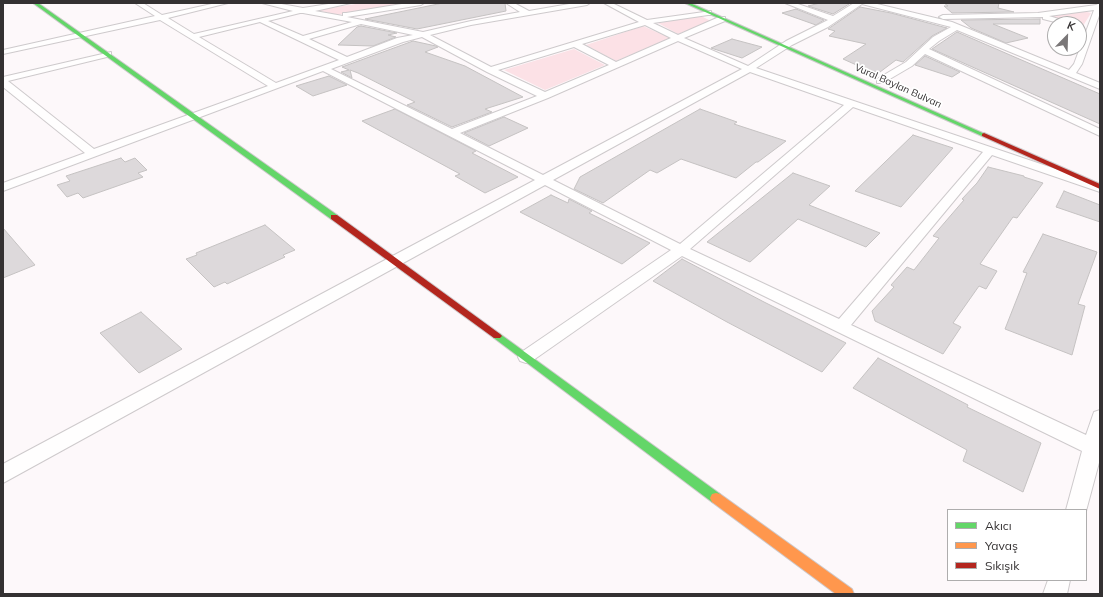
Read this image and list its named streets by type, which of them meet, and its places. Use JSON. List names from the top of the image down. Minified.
{"streets":{"street":["Vural Baylan Bulvarı"]},"legend":["Akıcı","Yavaş","Sıkışık"],"north":"top right"}
